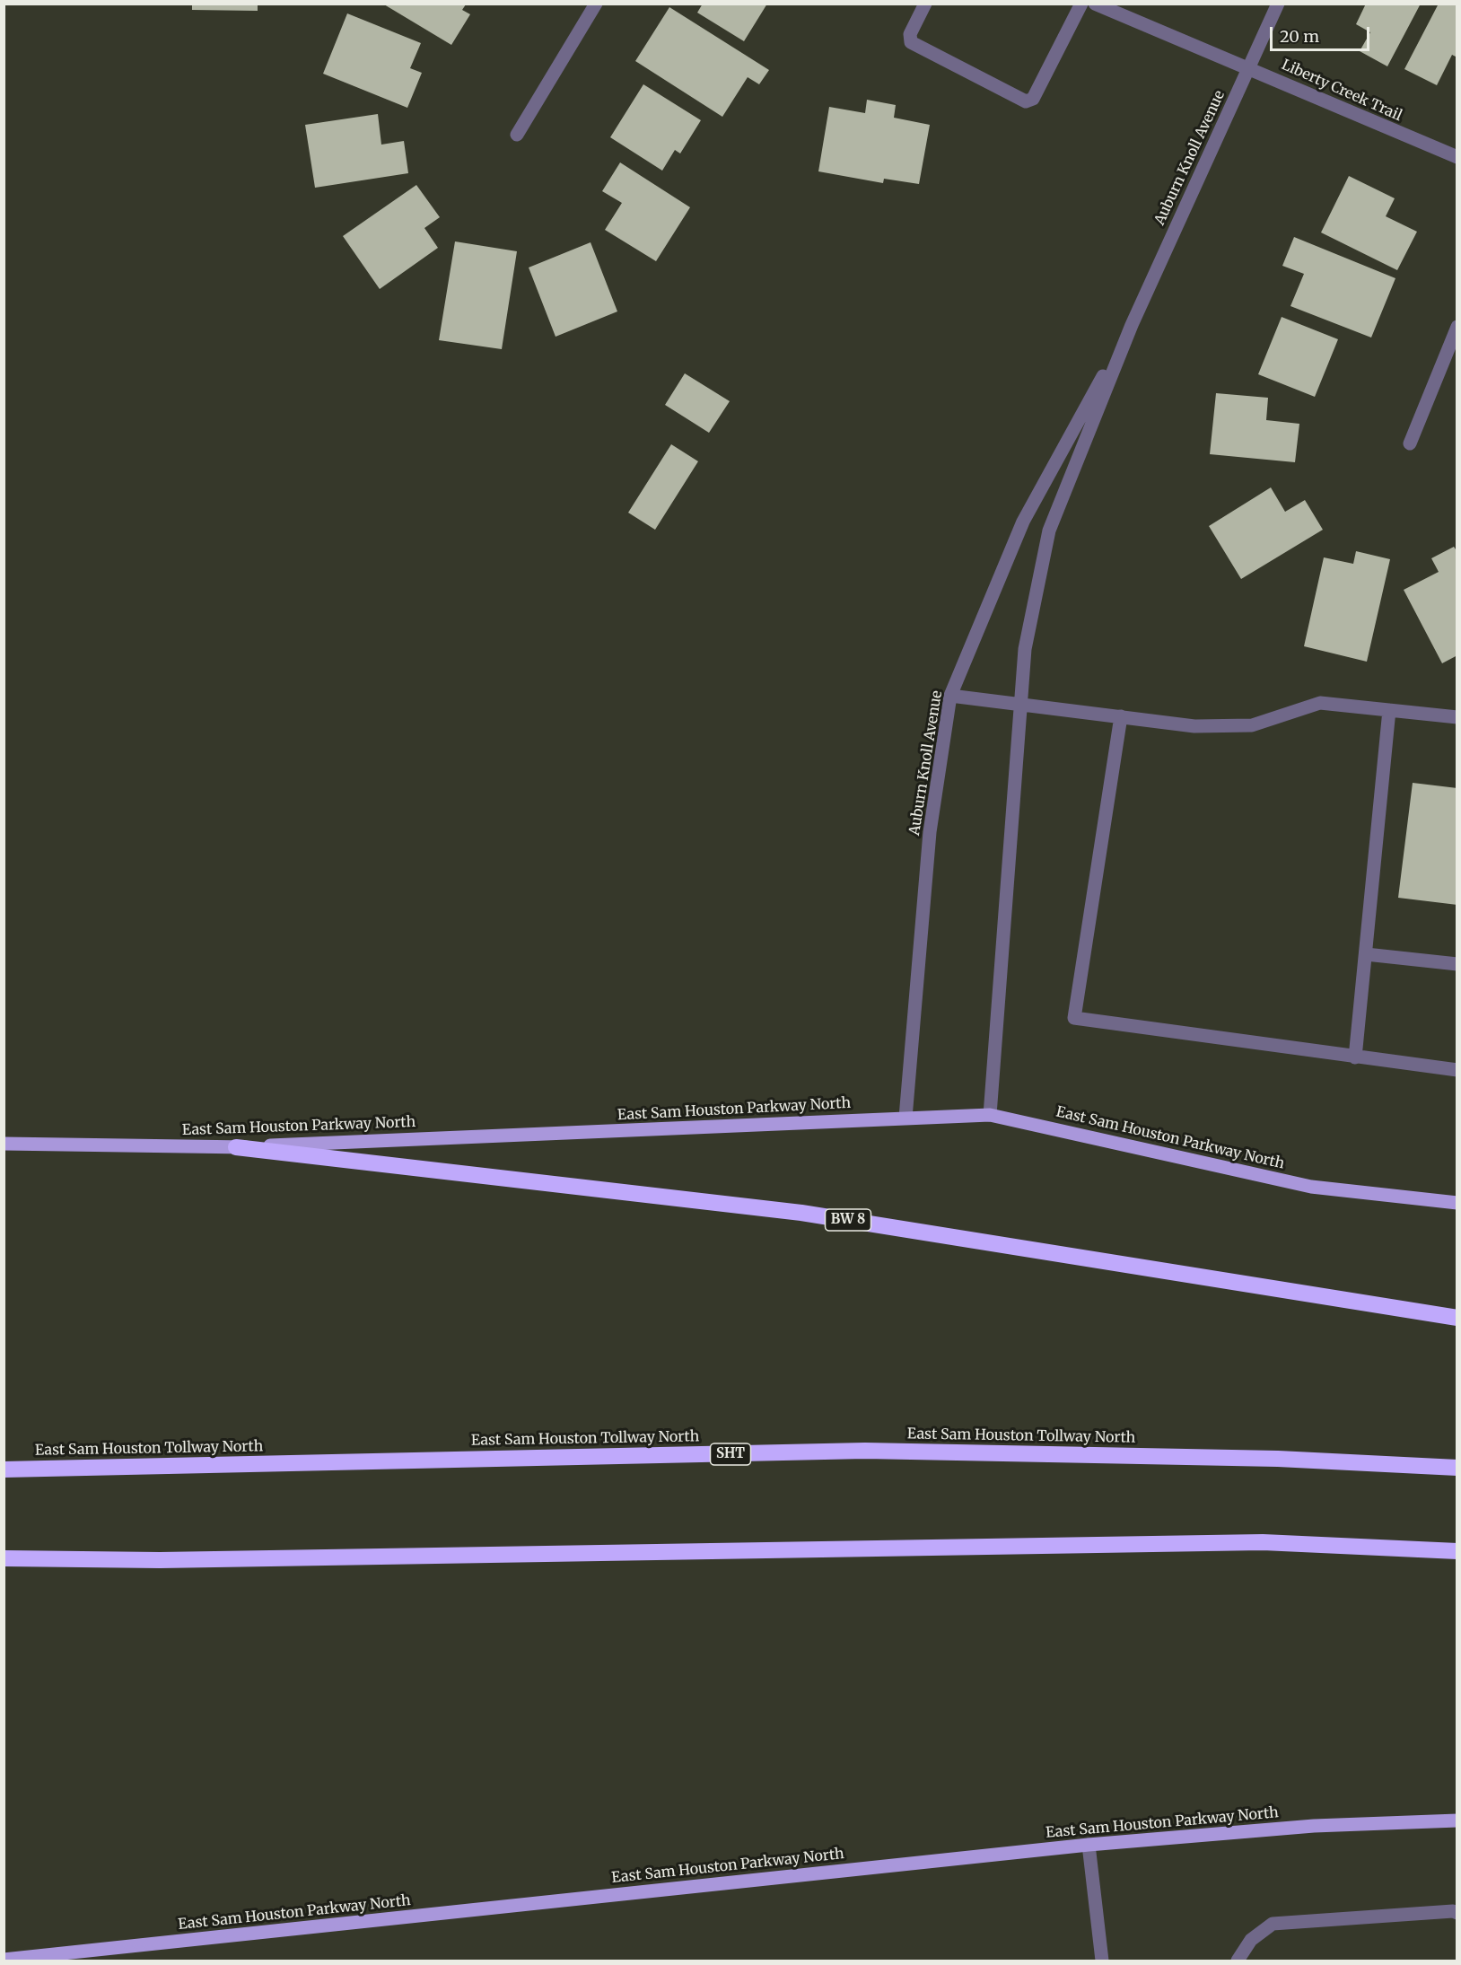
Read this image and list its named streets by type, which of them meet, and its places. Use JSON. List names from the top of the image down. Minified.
{"streets":{"highway":["BW 8","East Sam Houston Tollway North","SHT"],"main road":["East Sam Houston Parkway North"],"street":["Liberty Creek Trail","Auburn Knoll Avenue"]},"crossings":[["Liberty Creek Trail","Auburn Knoll Avenue"],["Auburn Knoll Avenue","East Sam Houston Parkway North"],["East Sam Houston Parkway North","BW 8"]],"scale_bar":"20 m"}
